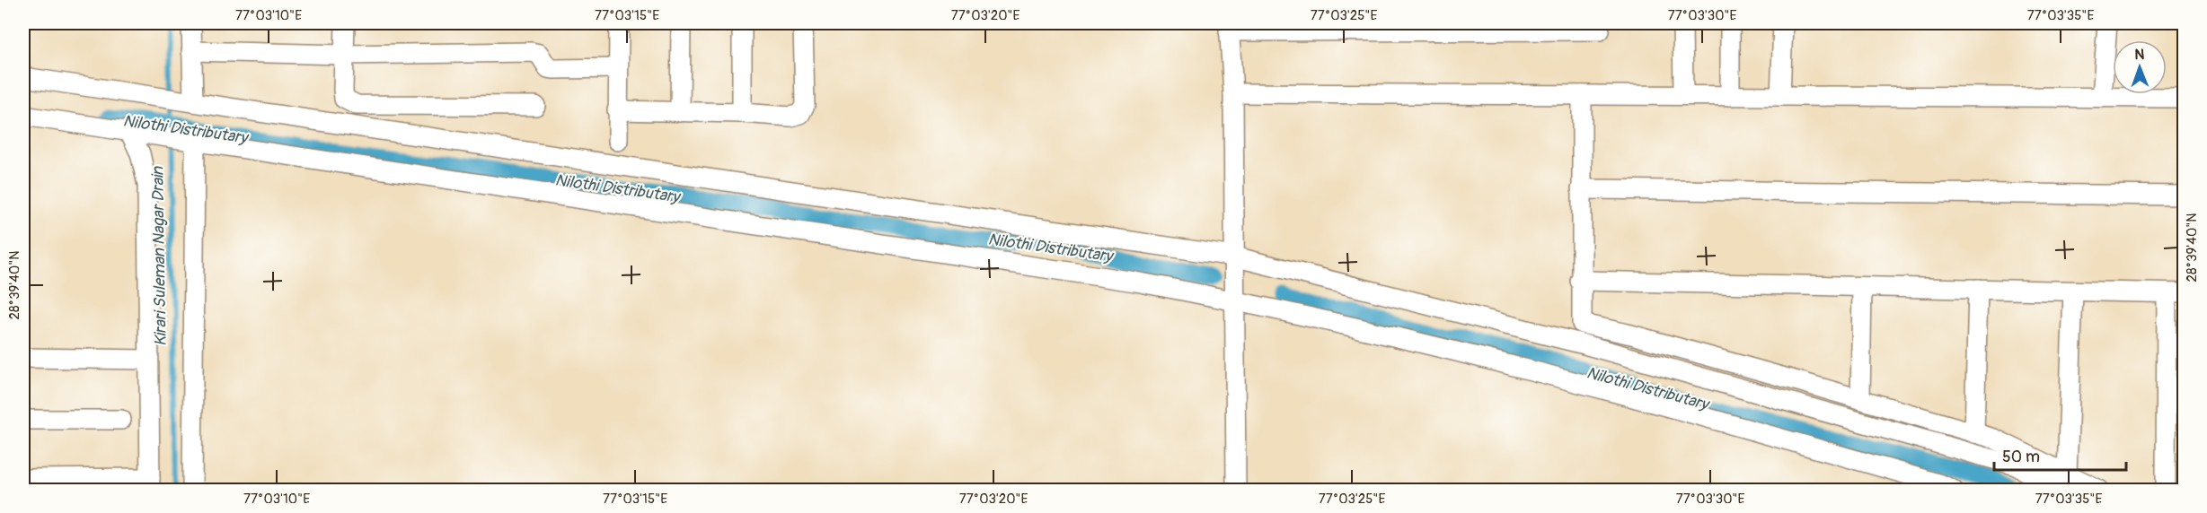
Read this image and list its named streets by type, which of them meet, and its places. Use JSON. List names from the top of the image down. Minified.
{"water":["Nilothi Distributary","Kirari Suleman Nagar Drain"],"scale_bar":"50 m","north":"top","coordinates":["77°03'10\"E","77°03'15\"E","77°03'20\"E","77°03'25\"E","77°03'30\"E","77°03'35\"E","28°39'40\"N"]}
